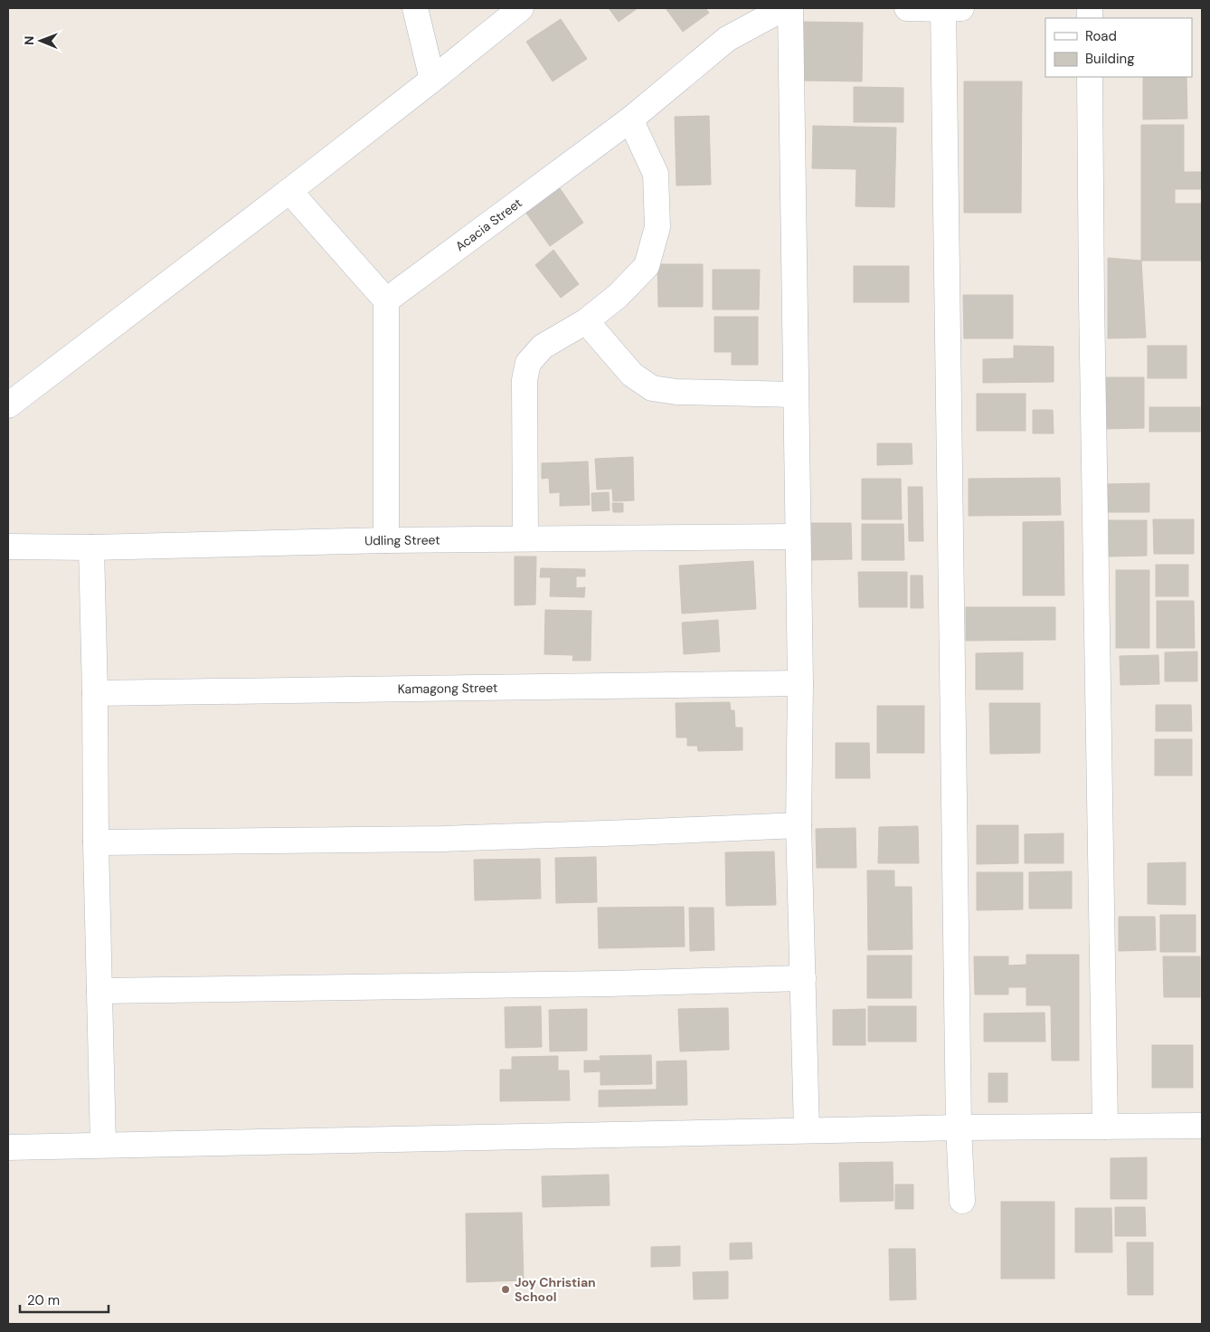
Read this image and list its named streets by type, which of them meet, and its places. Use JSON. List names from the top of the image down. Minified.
{"streets":{"street":["Acacia Street","Udling Street","Kamagong Street"]},"places":["Joy Christian School"],"legend":["Road","Building"],"scale_bar":"20 m","north":"left"}
